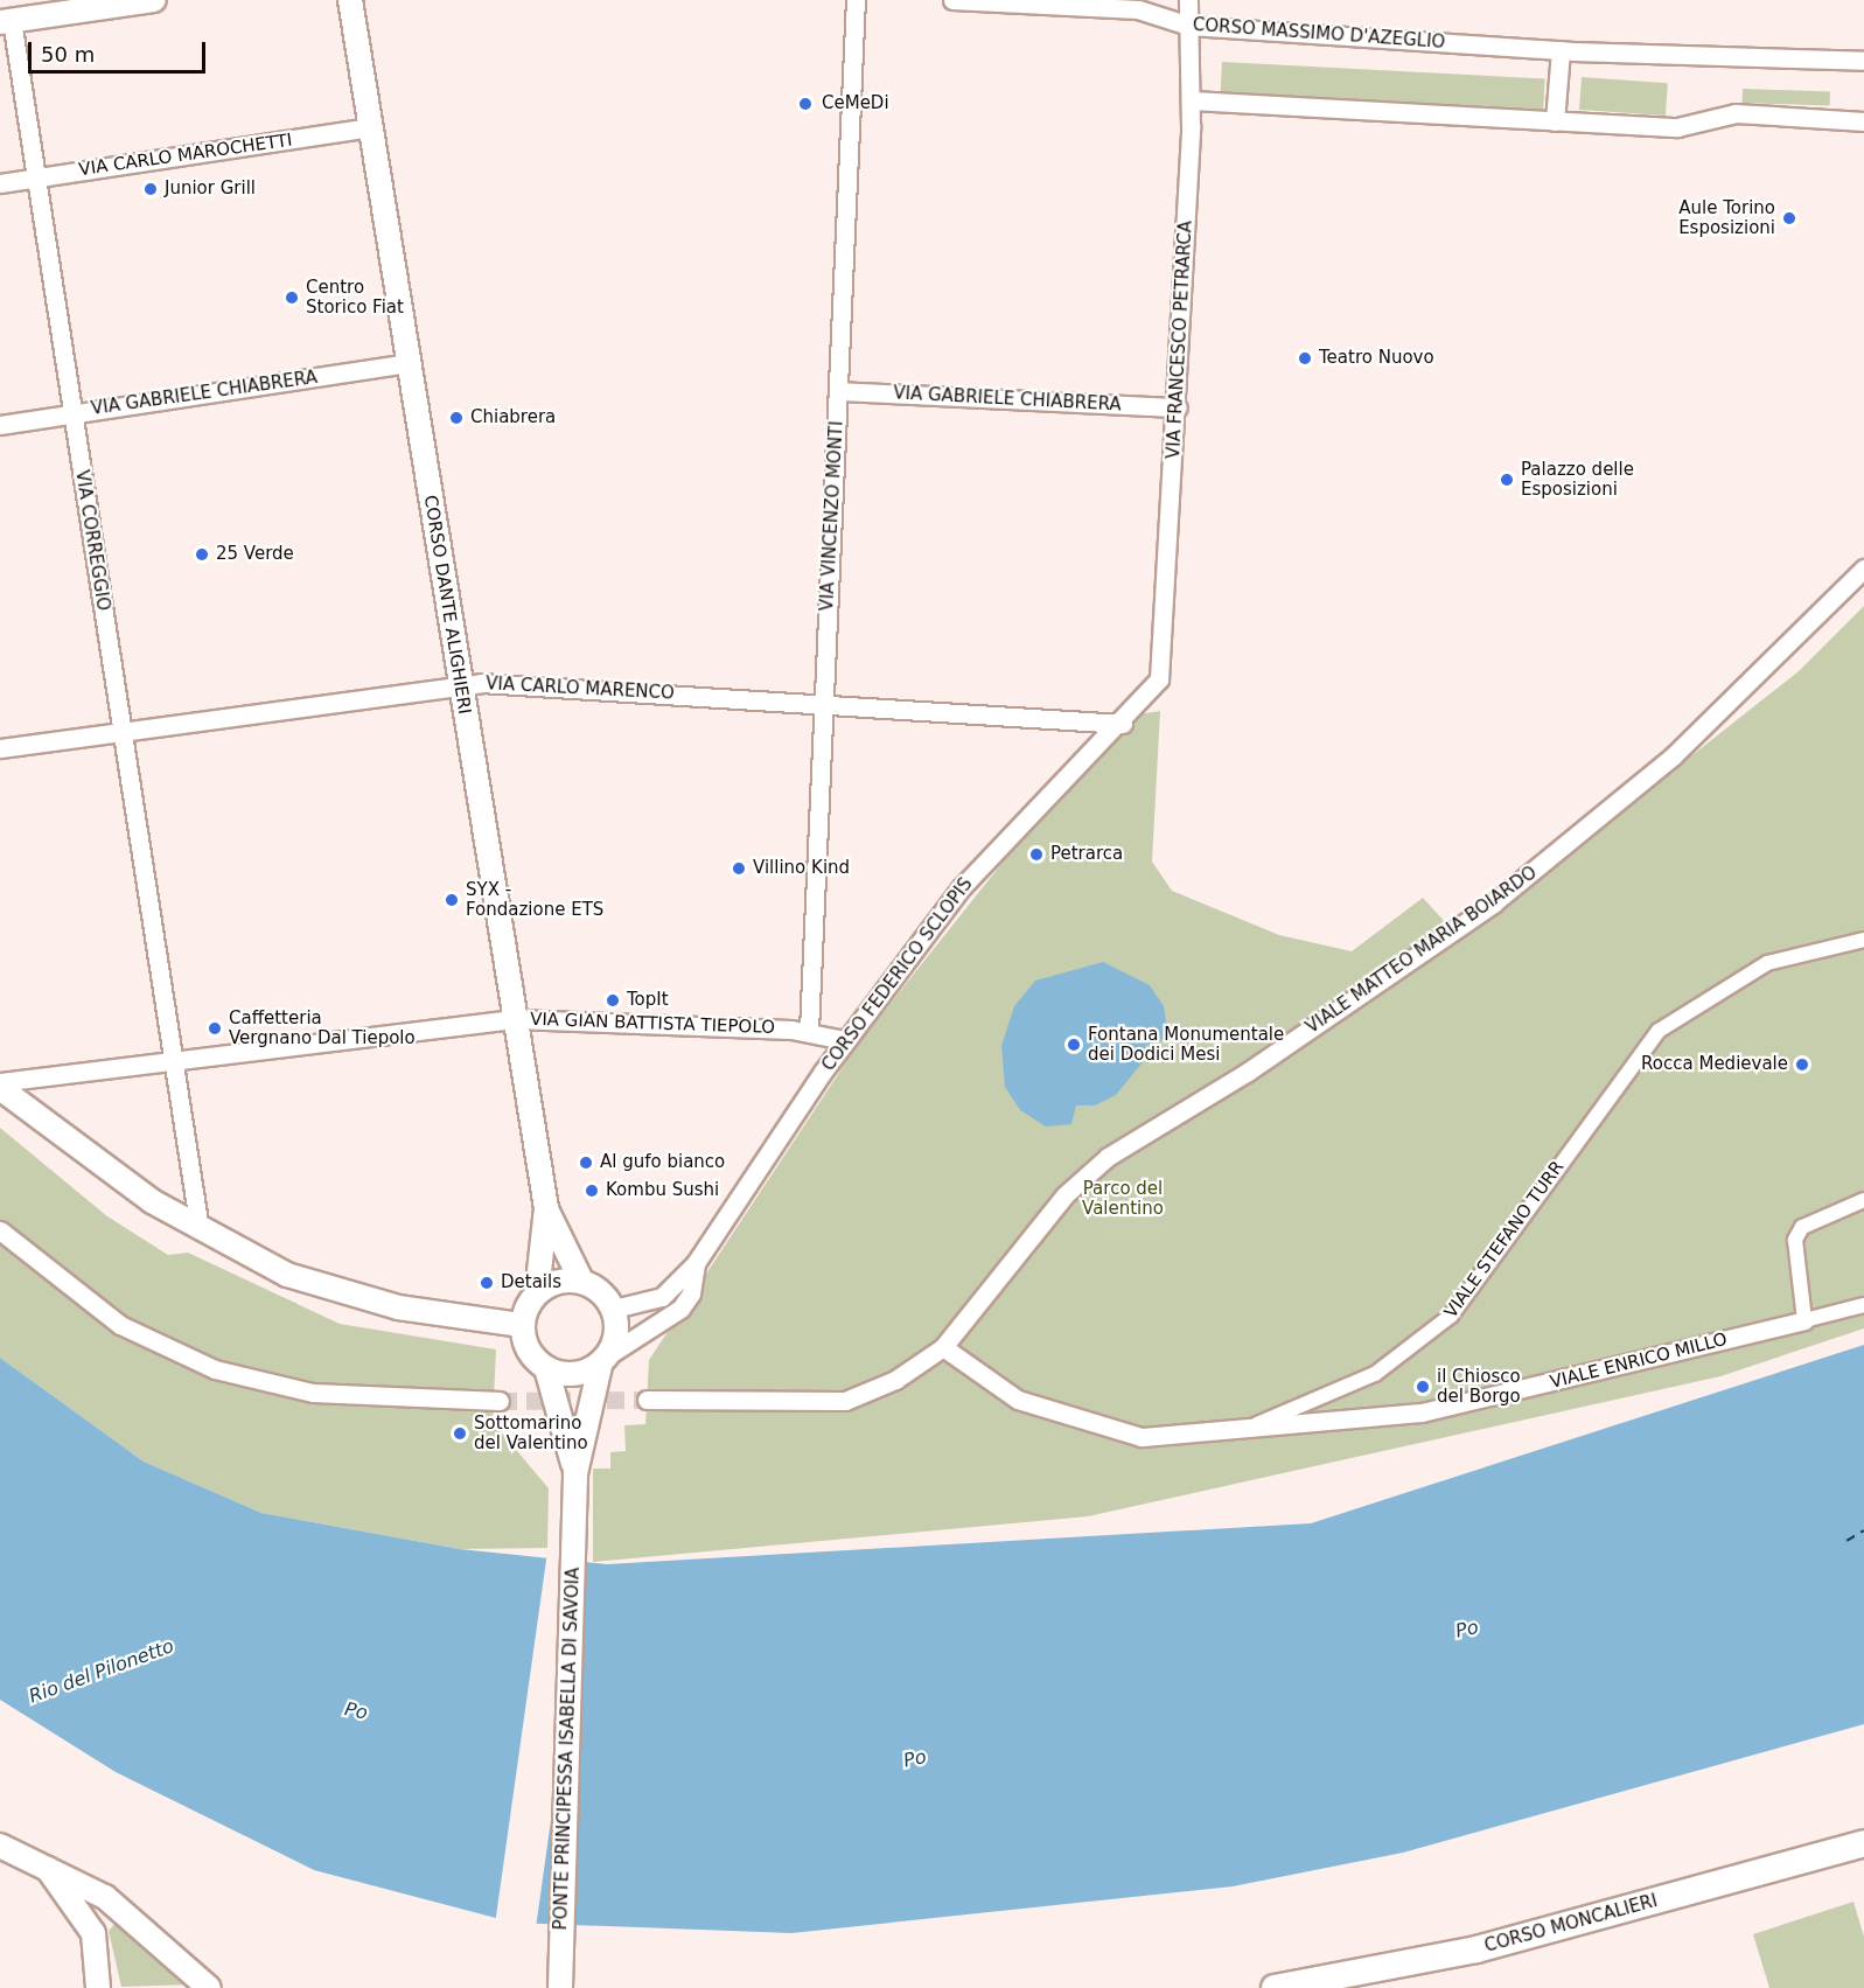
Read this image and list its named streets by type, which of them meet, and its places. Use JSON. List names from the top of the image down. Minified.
{"streets":{"main road":["CORSO MONCALIERI"],"street":["CORSO MASSIMO D'AZEGLIO","VIA CARLO MAROCHETTI","VIA FRANCESCO PETRARCA","VIA GABRIELE CHIABRERA","VIA VINCENZO MONTI","VIA CORREGGIO","CORSO DANTE ALIGHIERI","VIA CARLO MARENCO","VIALE MATTEO MARIA BOIARDO","CORSO FEDERICO SCLOPIS","VIA GIAN BATTISTA TIEPOLO","VIALE STEFANO TURR","VIALE ENRICO MILLO","PONTE PRINCIPESSA ISABELLA DI SAVOIA"]},"crossings":[["CORSO MASSIMO D'AZEGLIO","VIA FRANCESCO PETRARCA"],["VIA CARLO MAROCHETTI","VIA CORREGGIO"],["VIA CARLO MAROCHETTI","CORSO DANTE ALIGHIERI"],["VIA FRANCESCO PETRARCA","VIA GABRIELE CHIABRERA"],["VIA FRANCESCO PETRARCA","CORSO FEDERICO SCLOPIS"],["VIA GABRIELE CHIABRERA","VIA VINCENZO MONTI"],["VIA GABRIELE CHIABRERA","VIA CORREGGIO"],["VIA GABRIELE CHIABRERA","CORSO DANTE ALIGHIERI"],["VIA VINCENZO MONTI","VIA CARLO MARENCO"],["VIA VINCENZO MONTI","VIA GIAN BATTISTA TIEPOLO"],["VIA CORREGGIO","VIA CARLO MARENCO"],["VIA CORREGGIO","VIA GIAN BATTISTA TIEPOLO"],["CORSO DANTE ALIGHIERI","VIA CARLO MARENCO"],["CORSO DANTE ALIGHIERI","CORSO FEDERICO SCLOPIS"],["CORSO DANTE ALIGHIERI","VIA GIAN BATTISTA TIEPOLO"],["VIA CARLO MARENCO","CORSO FEDERICO SCLOPIS"],["VIALE MATTEO MARIA BOIARDO","VIALE STEFANO TURR"],["CORSO FEDERICO SCLOPIS","VIA GIAN BATTISTA TIEPOLO"],["VIALE STEFANO TURR","VIALE ENRICO MILLO"]],"water":["Po","Rio del Pilonetto"],"parks":["Parco del Valentino"],"places":["CeMeDi","Junior Grill","Aule Torino Esposizioni","Centro Storico Fiat","Teatro Nuovo","Chiabrera","Palazzo delle Esposizioni","25 Verde","Petrarca","Villino Kind","SYX - Fondazione ETS","TopIt","Caffetteria Vergnano Dal Tiepolo","Fontana Monumentale dei Dodici Mesi","Rocca Medievale","Al gufo bianco","Kombu Sushi","Details","il Chiosco del Borgo","Sottomarino del Valentino"],"scale_bar":"50 m"}
